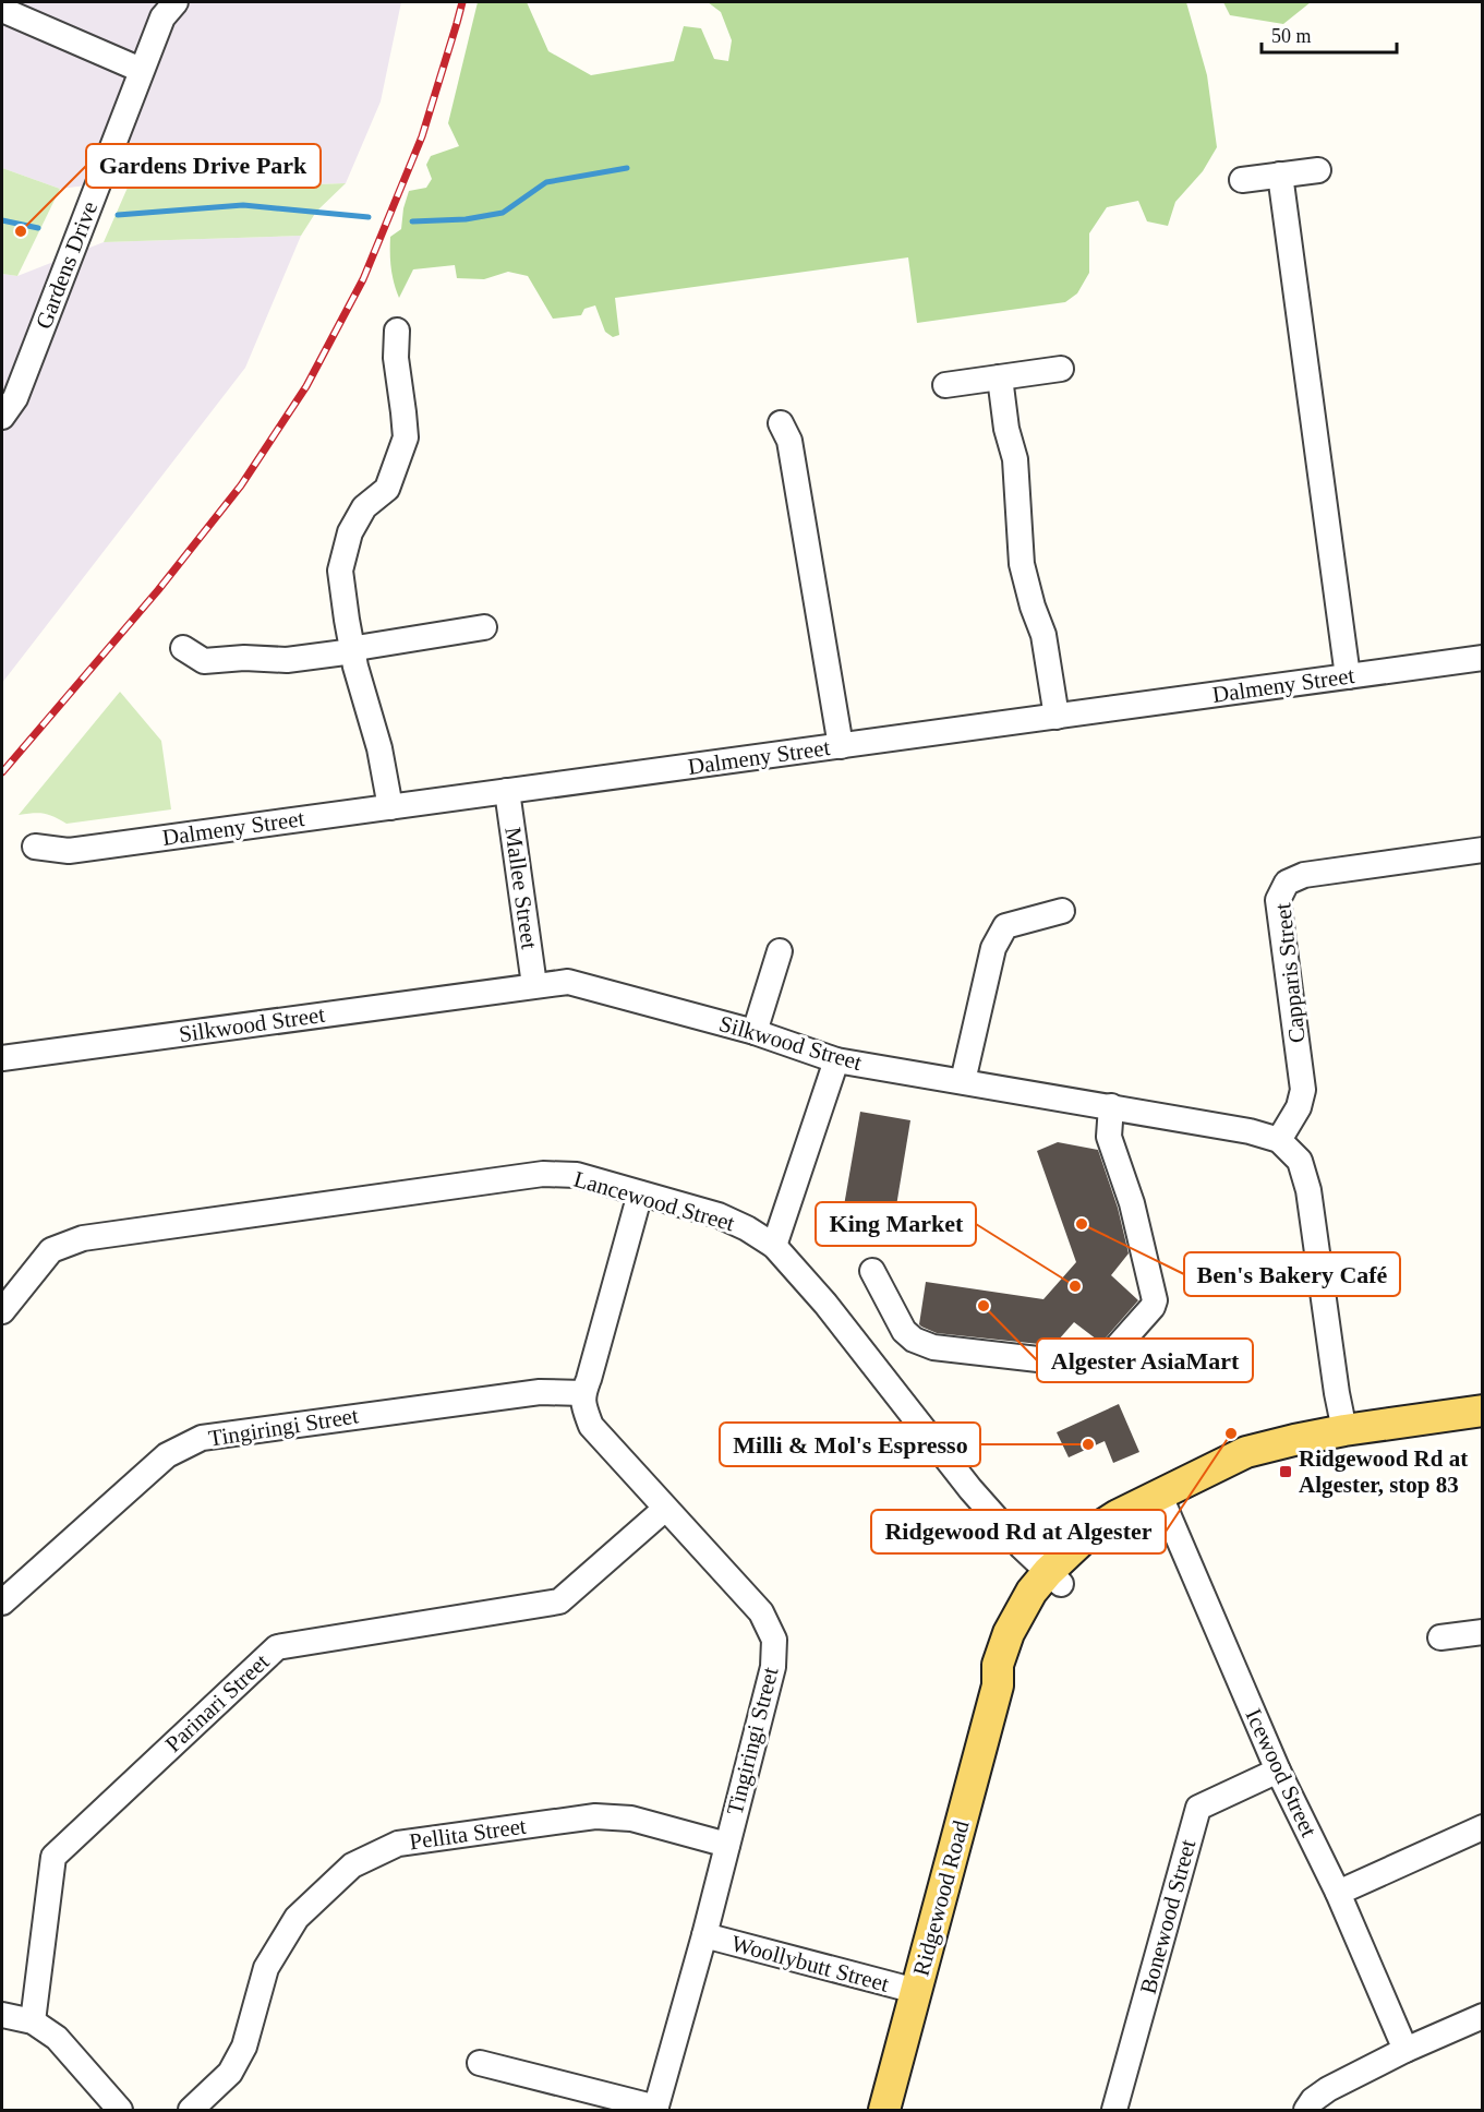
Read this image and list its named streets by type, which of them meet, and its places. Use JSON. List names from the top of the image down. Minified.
{"streets":{"main road":["Ridgewood Road"],"street":["Gardens Drive","Dalmeny Street","Mallee Street","Capparis Street","Silkwood Street","Lancewood Street","Tingiringi Street","Parinari Street","Icewood Street","Pellita Street","Bonewood Street","Woollybutt Street"]},"crossings":[["Dalmeny Street","Mallee Street"],["Mallee Street","Silkwood Street"],["Capparis Street","Silkwood Street"],["Lancewood Street","Ridgewood Road"],["Tingiringi Street","Parinari Street"],["Tingiringi Street","Pellita Street"],["Tingiringi Street","Woollybutt Street"],["Icewood Street","Ridgewood Road"],["Icewood Street","Bonewood Street"],["Ridgewood Road","Woollybutt Street"]],"places":{"other":["Gardens Drive Park","Ben's Bakery Café","King Market","Algester AsiaMart","Ridgewood Rd at Algester","Milli & Mol's Espresso"],"transit":["Ridgewood Rd at Algester, stop 83"]},"scale_bar":"50 m"}
